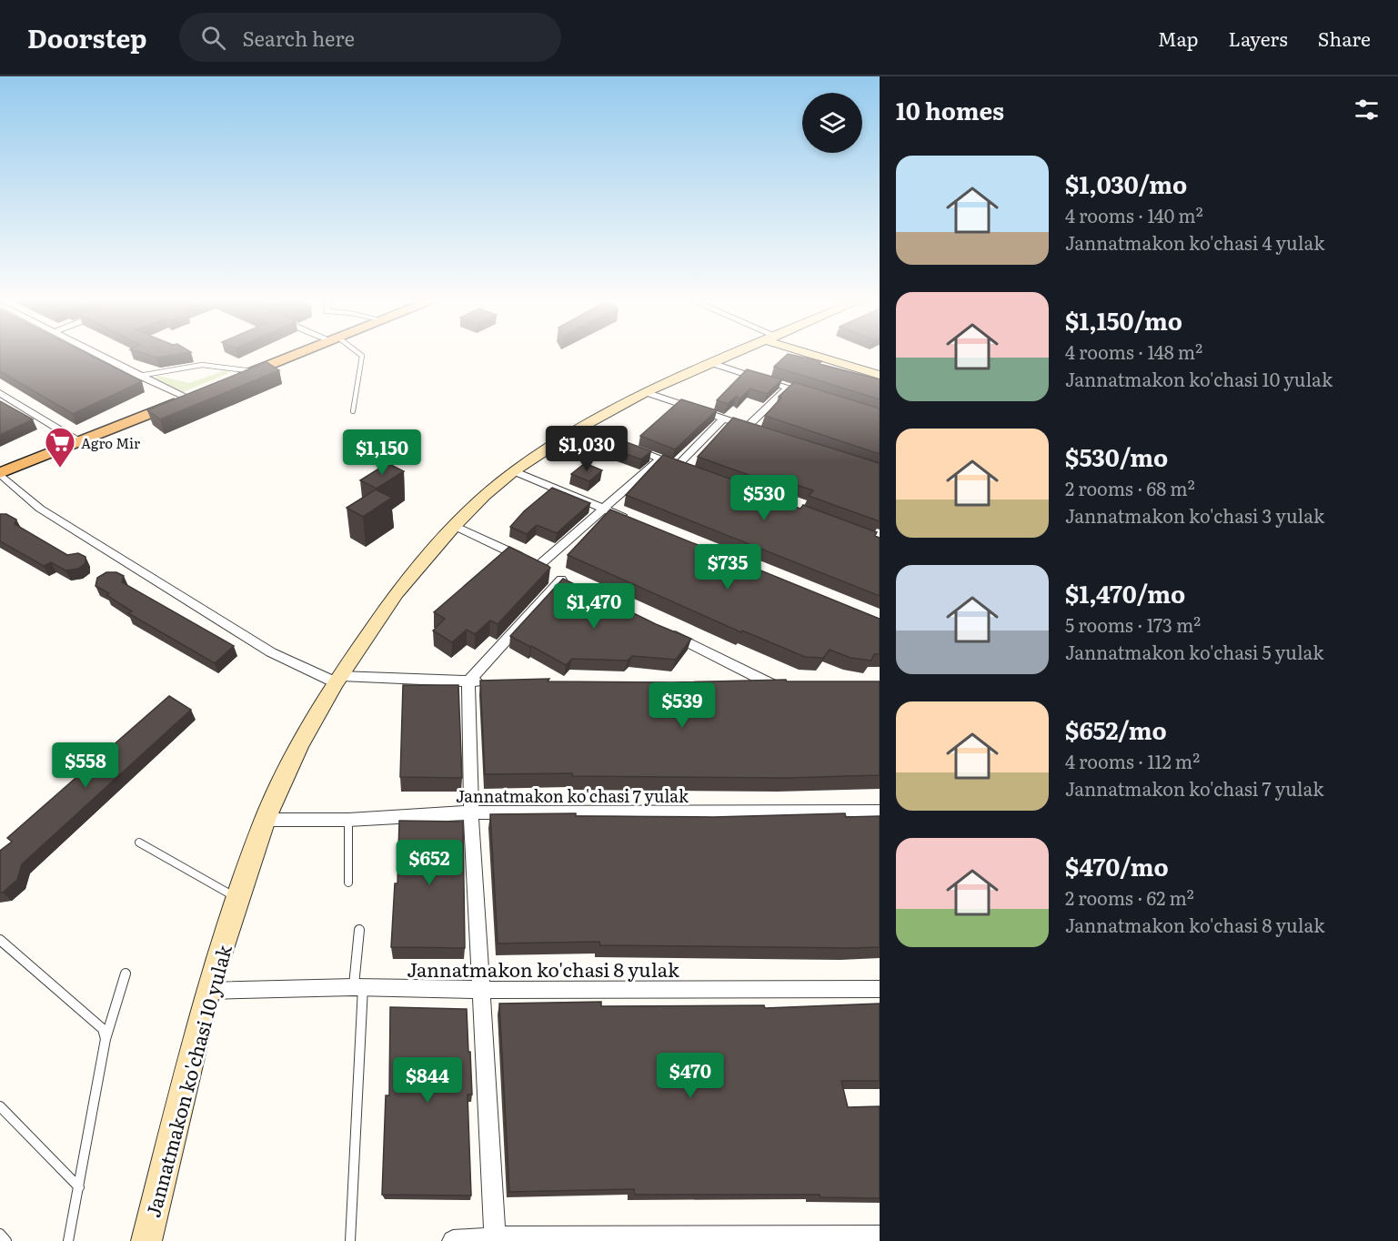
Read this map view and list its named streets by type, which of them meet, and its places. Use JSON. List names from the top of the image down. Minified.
{"streets":{"street":["Jannatmakon ko'chasi 7 yulak","Jannatmakon ko'chasi 8 yulak","Jannatmakon ko'chasi 10 yulak"]},"crossings":[["Jannatmakon ko'chasi 7 yulak","Jannatmakon ko'chasi 10 yulak"],["Jannatmakon ko'chasi 8 yulak","Jannatmakon ko'chasi 10 yulak"]],"places":{"supermarket":["Agro Mir"]},"page":{"header":"Doorstep","search":"Search here","nav":["Map","Layers","Share"],"heading":"10 homes","list":[{"name":"$1,030/mo","note":"4 rooms · 140 m² · Jannatmakon ko'chasi 4 yulak"},{"name":"$1,150/mo","note":"4 rooms · 148 m² · Jannatmakon ko'chasi 10 yulak"},{"name":"$530/mo","note":"2 rooms · 68 m² · Jannatmakon ko'chasi 3 yulak"},{"name":"$1,470/mo","note":"5 rooms · 173 m² · Jannatmakon ko'chasi 5 yulak"},{"name":"$652/mo","note":"4 rooms · 112 m² · Jannatmakon ko'chasi 7 yulak"},{"name":"$470/mo","note":"2 rooms · 62 m² · Jannatmakon ko'chasi 8 yulak"}],"price":["$1,030","$1,150","$530","$735","$1,470","$539","$558","$652","$470","$844"]}}
